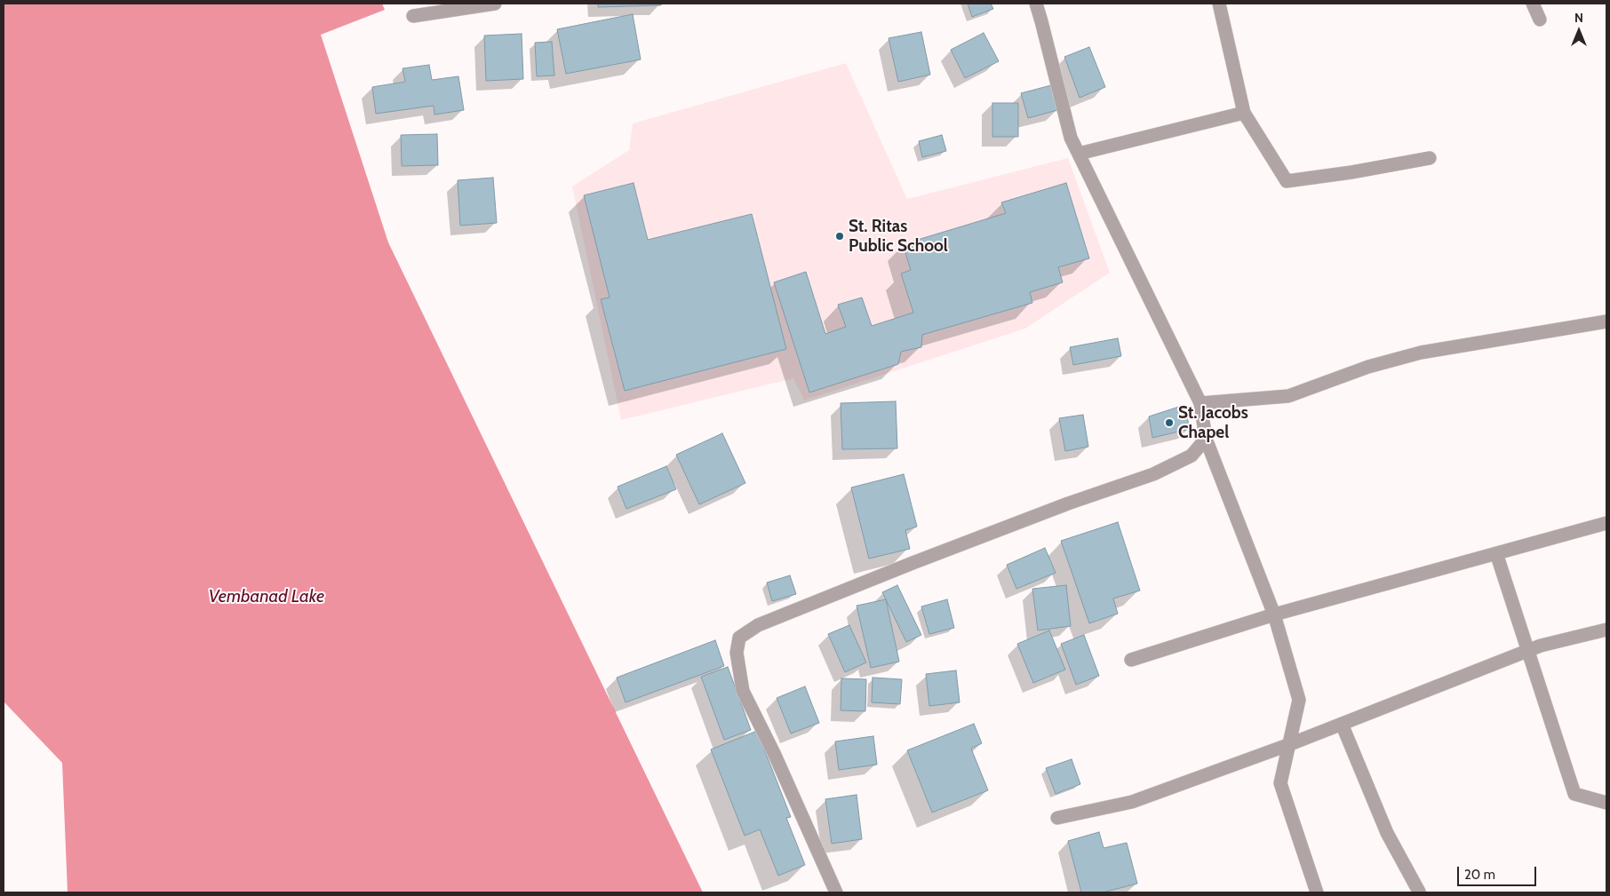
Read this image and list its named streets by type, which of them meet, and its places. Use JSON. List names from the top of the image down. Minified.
{"water":["Vembanad Lake"],"places":["St. Ritas Public School","St. Jacobs Chapel"],"scale_bar":"20 m","north":"top"}
